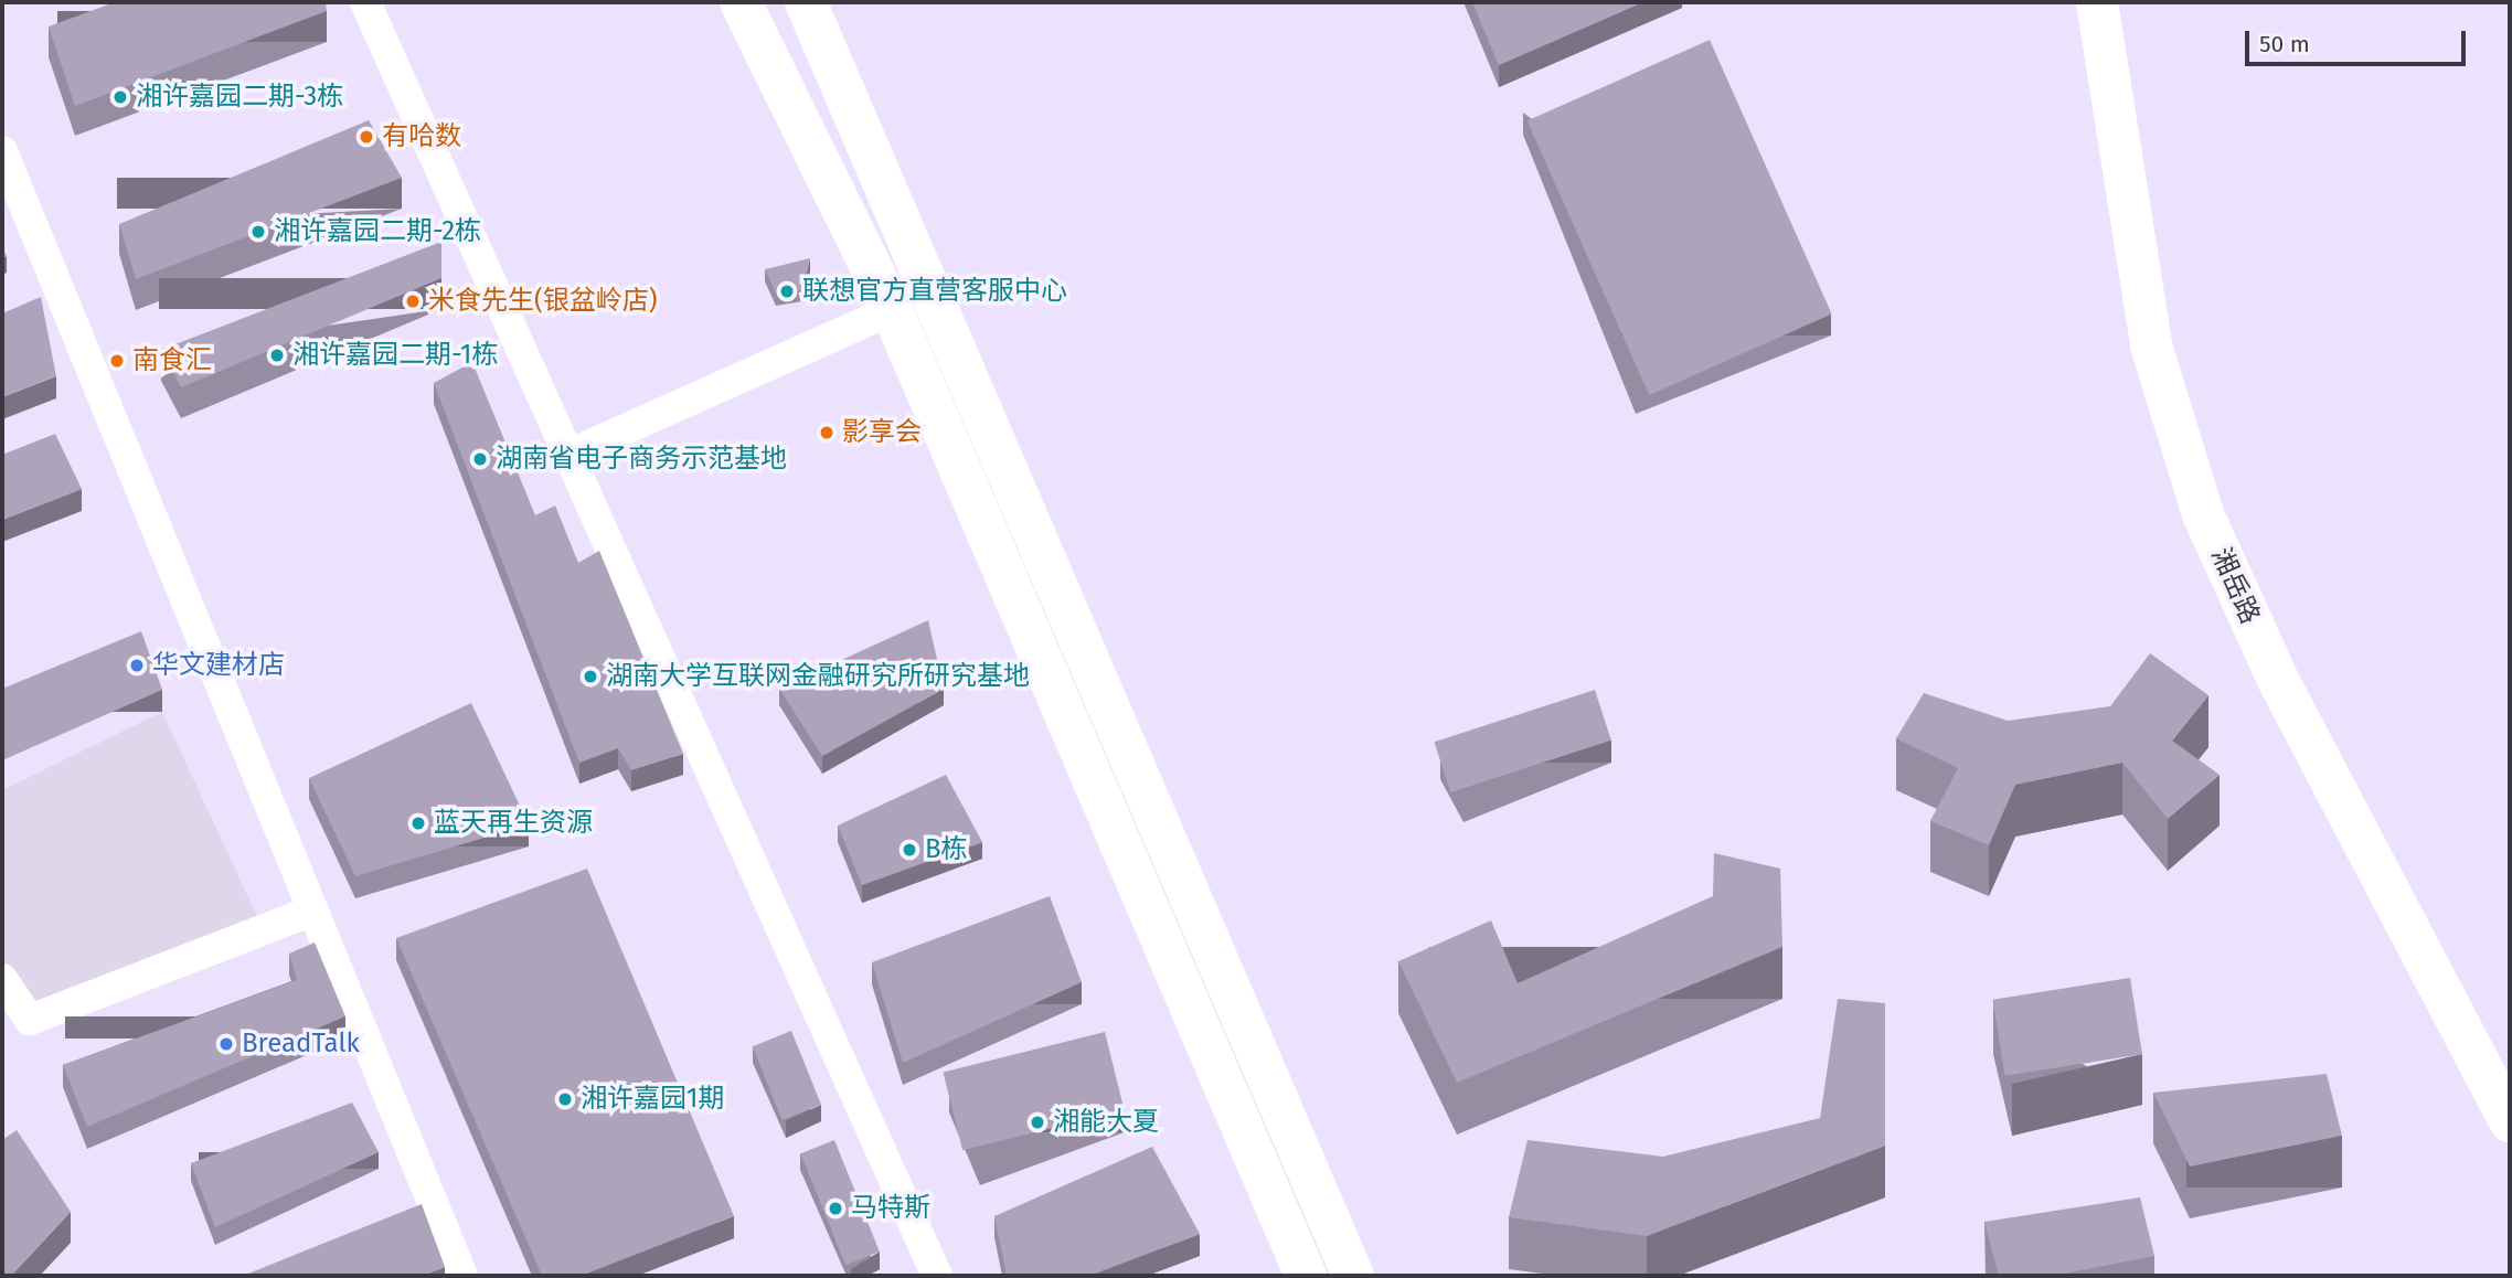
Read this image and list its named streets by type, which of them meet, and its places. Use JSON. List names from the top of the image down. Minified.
{"streets":{"main road":["湘岳路"]},"places":["湘许嘉园二期-3栋","有哈数","湘许嘉园二期-2栋","联想官方直营客服中心","米食先生(银盆岭店)","湘许嘉园二期-1栋","南食汇","影享会","湖南省电子商务示范基地","华文建材店","湖南大学互联网金融研究所研究基地","蓝天再生资源","B栋","BreadTalk","湘许嘉园1期","湘能大夏","马特斯"],"scale_bar":"50 m"}
